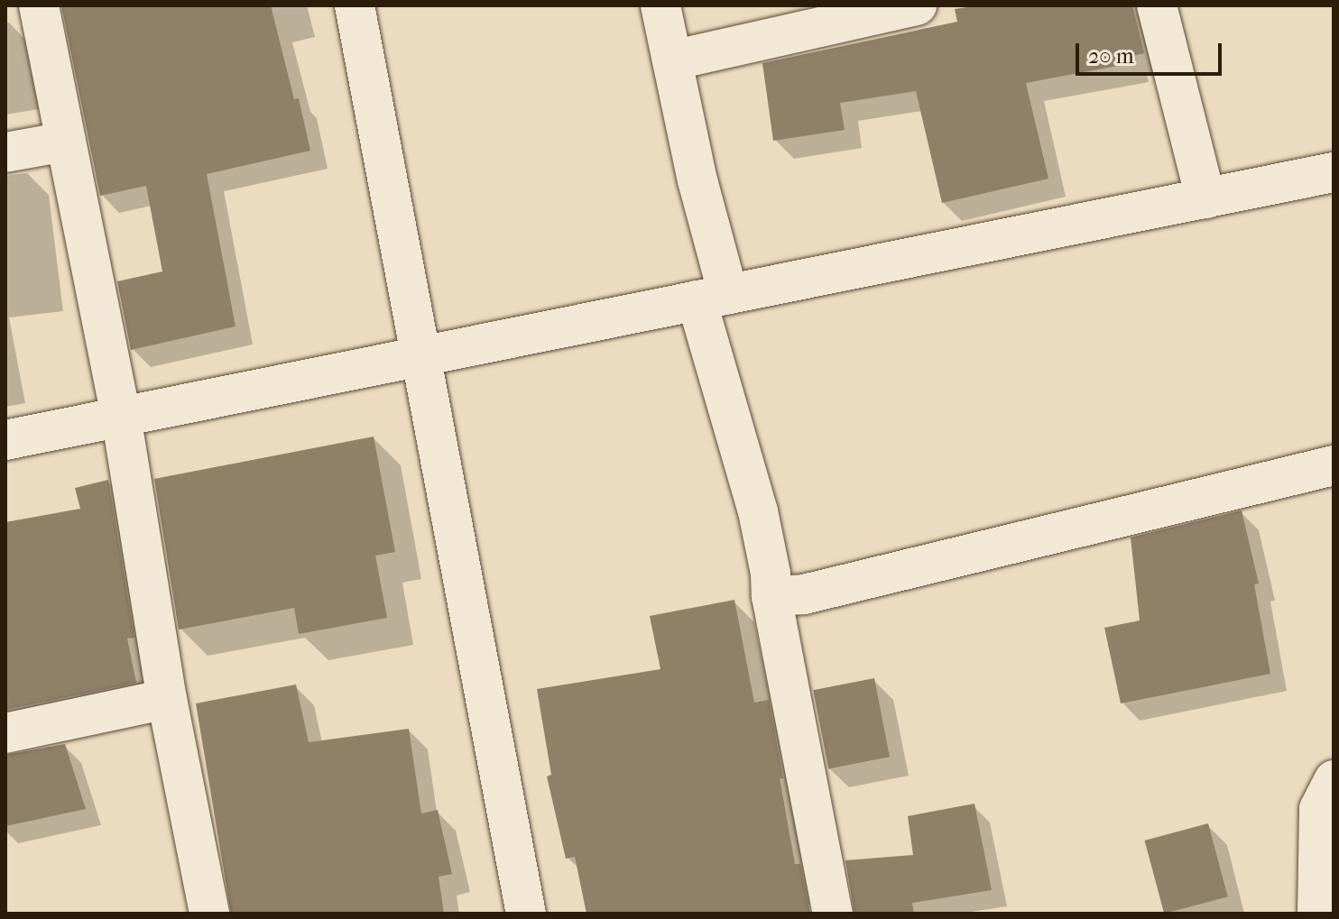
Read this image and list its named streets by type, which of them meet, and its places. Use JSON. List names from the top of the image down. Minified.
{"scale_bar":"20 m"}
